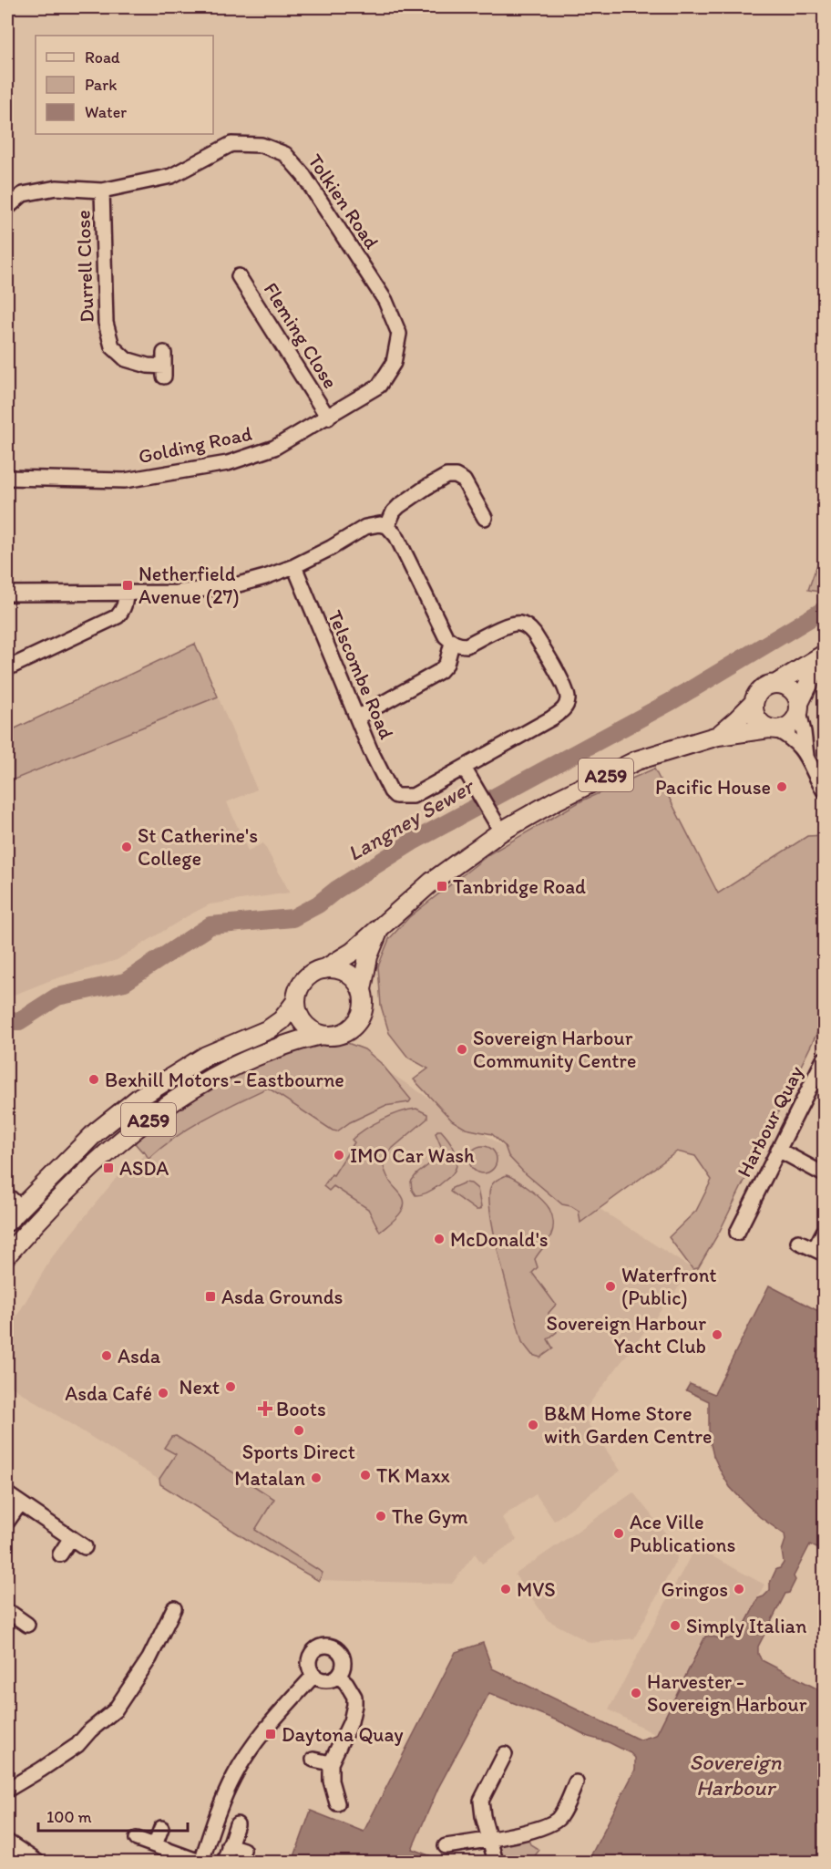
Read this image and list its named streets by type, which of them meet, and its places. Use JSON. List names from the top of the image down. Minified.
{"streets":{"main road":["A259"],"street":["Tolkien Road","Durrell Close","Fleming Close","Golding Road","Telscombe Road","Harbour Quay"]},"crossings":[["Tolkien Road","Durrell Close"],["Tolkien Road","Golding Road"],["Fleming Close","Golding Road"]],"water":["Langney Sewer","Sovereign Harbour"],"places":{"transit":["Netherfield Avenue (27)","Tanbridge Road","ASDA","Asda Grounds","Daytona Quay"],"other":["Pacific House","St Catherine's College","Sovereign Harbour Community Centre","Bexhill Motors - Eastbourne","IMO Car Wash","McDonald's","Waterfront (Public)","Sovereign Harbour Yacht Club","Asda","Next","Asda Café","B&M Home Store with Garden Centre","Sports Direct","TK Maxx","Matalan","The Gym","Ace Ville Publications","MVS","Gringos","Simply Italian","Harvester - Sovereign Harbour"],"health":["Boots"]},"legend":["Road","Park","Water"],"scale_bar":"100 m"}
